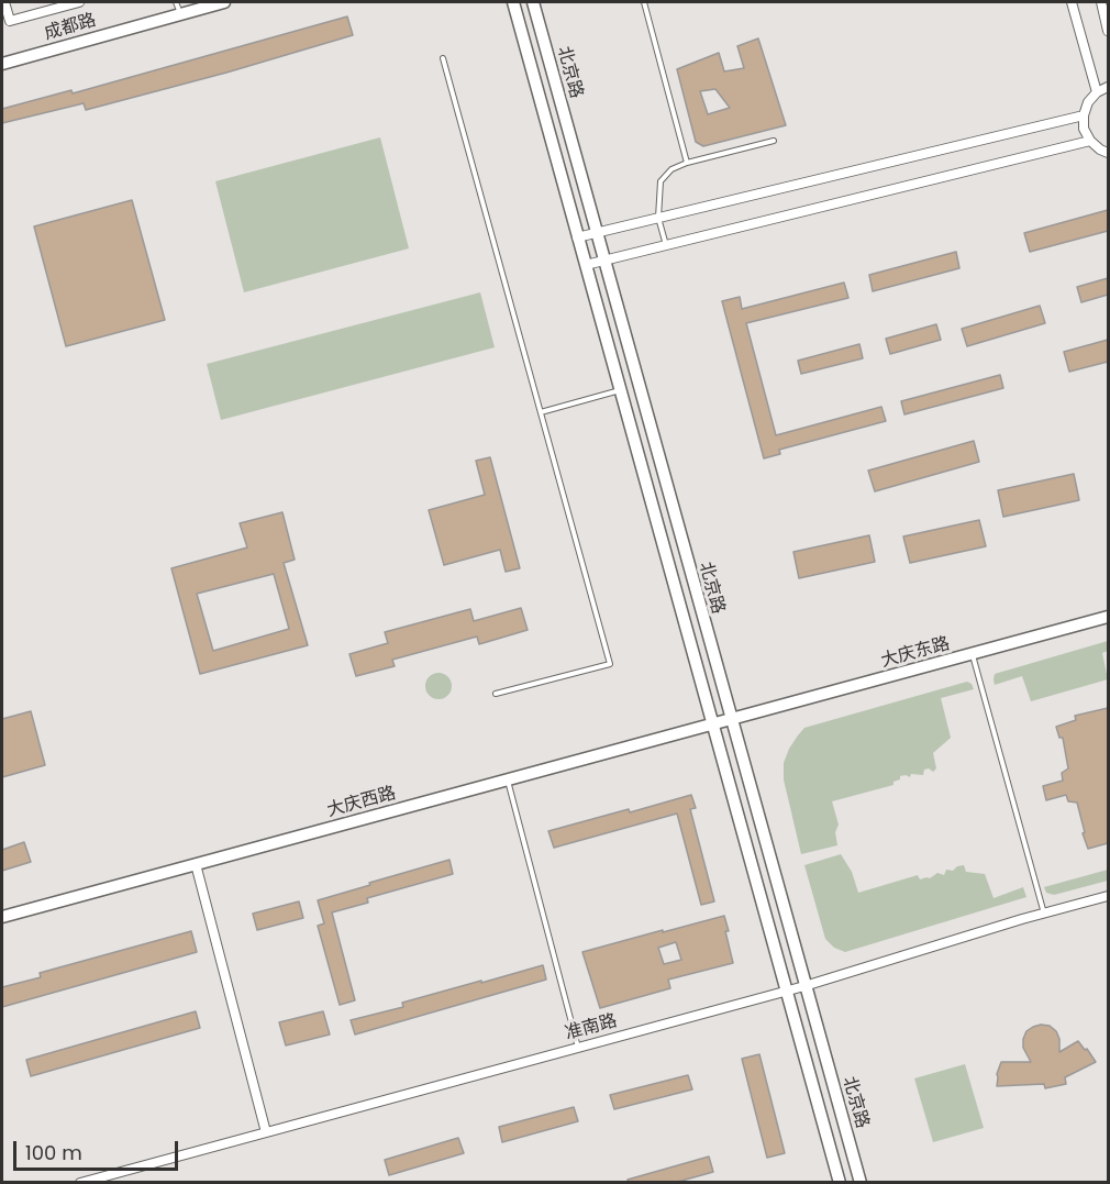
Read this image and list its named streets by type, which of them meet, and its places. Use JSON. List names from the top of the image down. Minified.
{"streets":{"main road":["成都路","北京路","大庆东路","大庆西路"],"street":["准南路"]},"crossings":[["北京路","大庆东路"],["北京路","大庆西路"],["北京路","准南路"],["大庆东路","大庆西路"]],"scale_bar":"100 m"}
